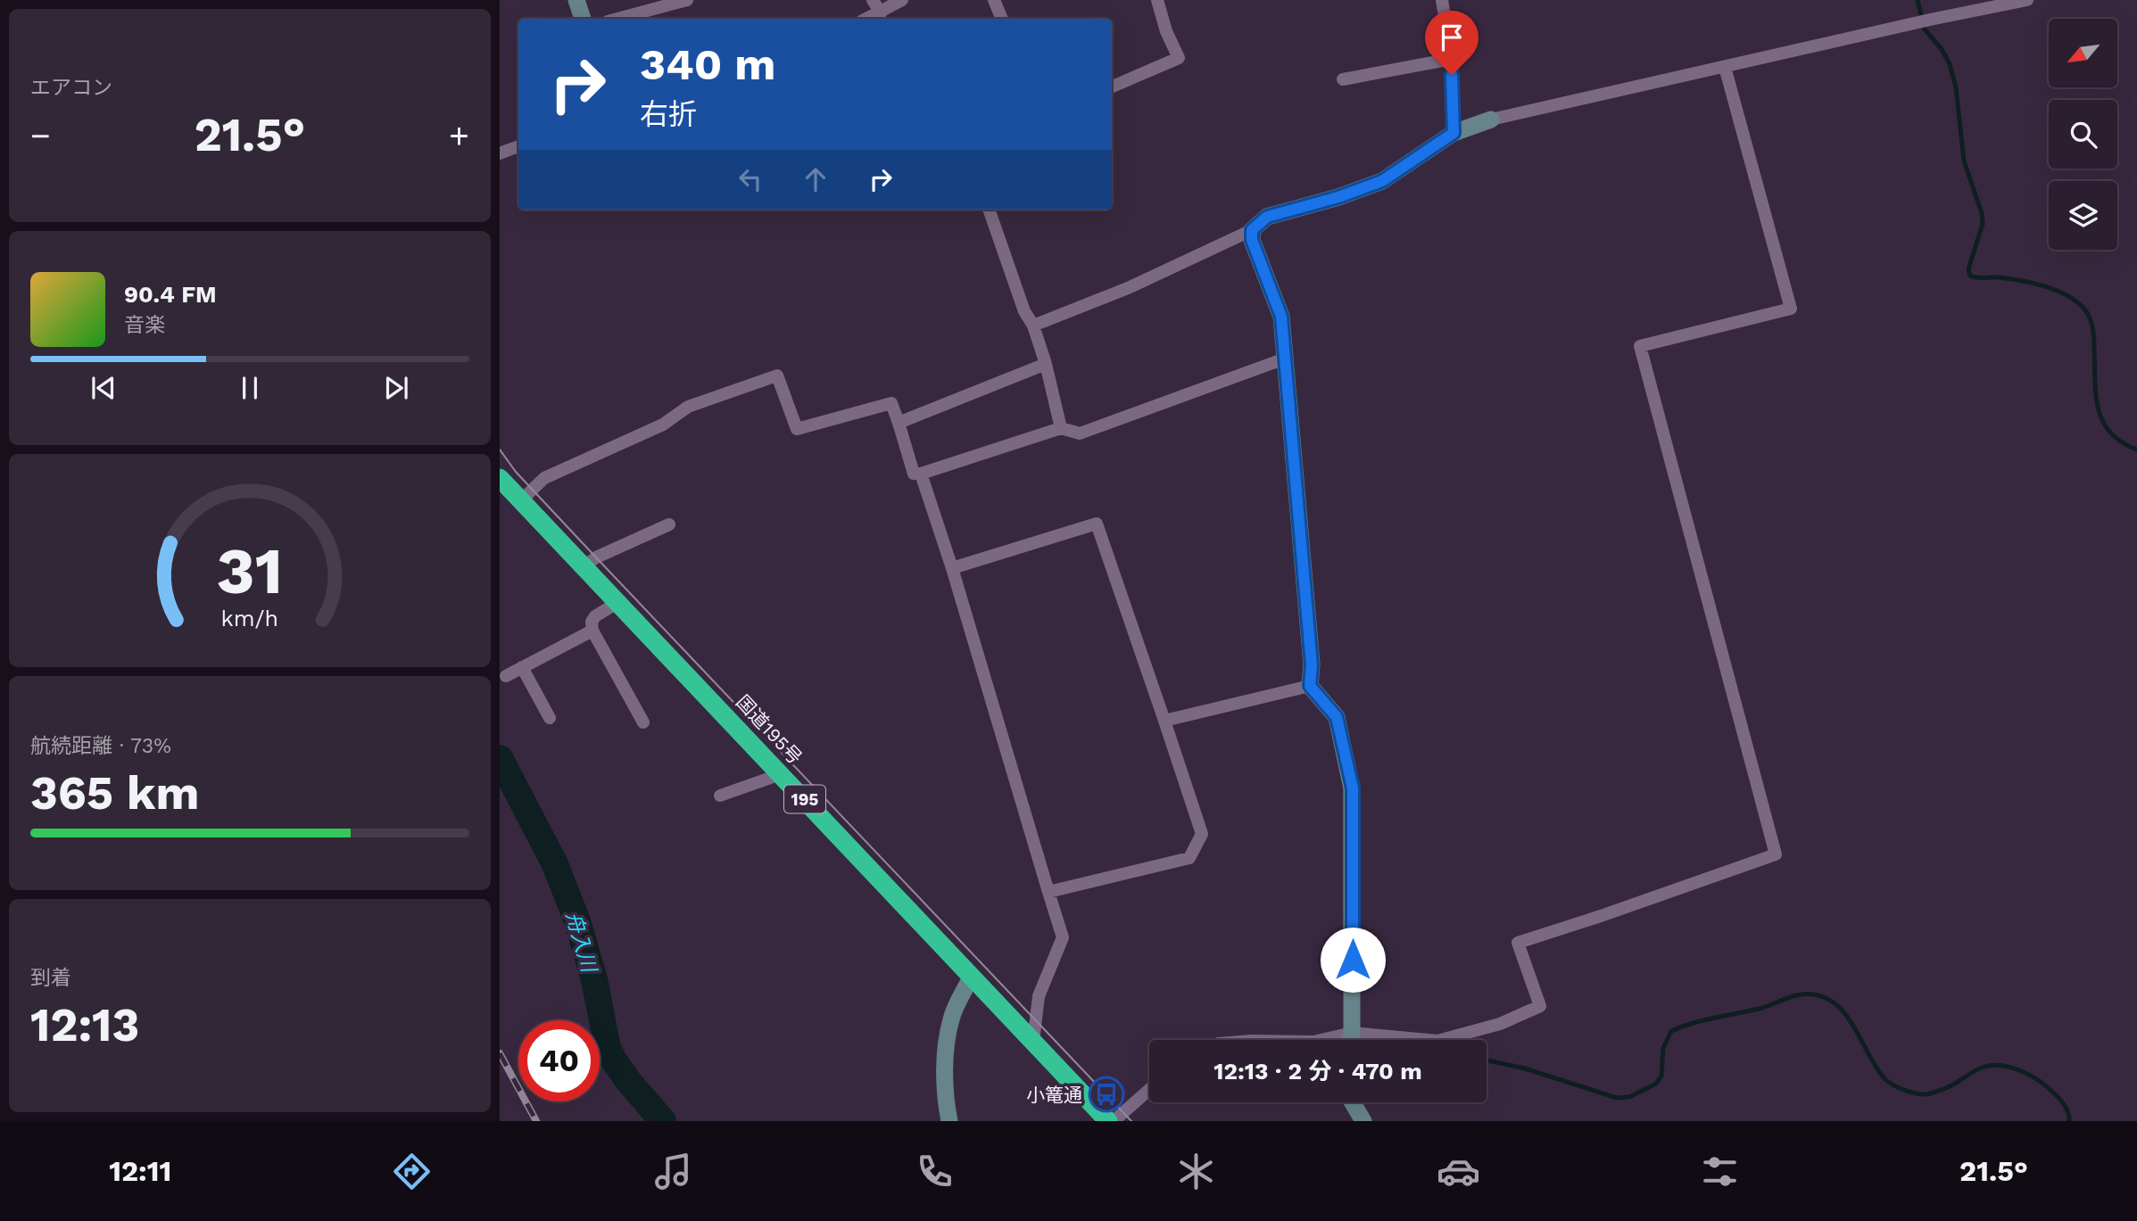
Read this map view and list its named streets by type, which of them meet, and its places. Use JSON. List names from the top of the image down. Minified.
{"streets":{"highway":["国道195号","195"]},"water":["舟入川"],"places":{"bus stop":["小篭通"]},"north":"bottom left","page":{"tile":["エアコン",["航続距離 · 73%","365 km"],["到着","12:13"]],"turn":["340 m","右折"],"heat":["−","21.5°","+"],"song":["90.4 FM","音楽"],"limit":"40","trip":"12:13 · 2 分 · 470 m","tabs":["12:11","21.5°"],"gauge":["31","km/h"]}}
